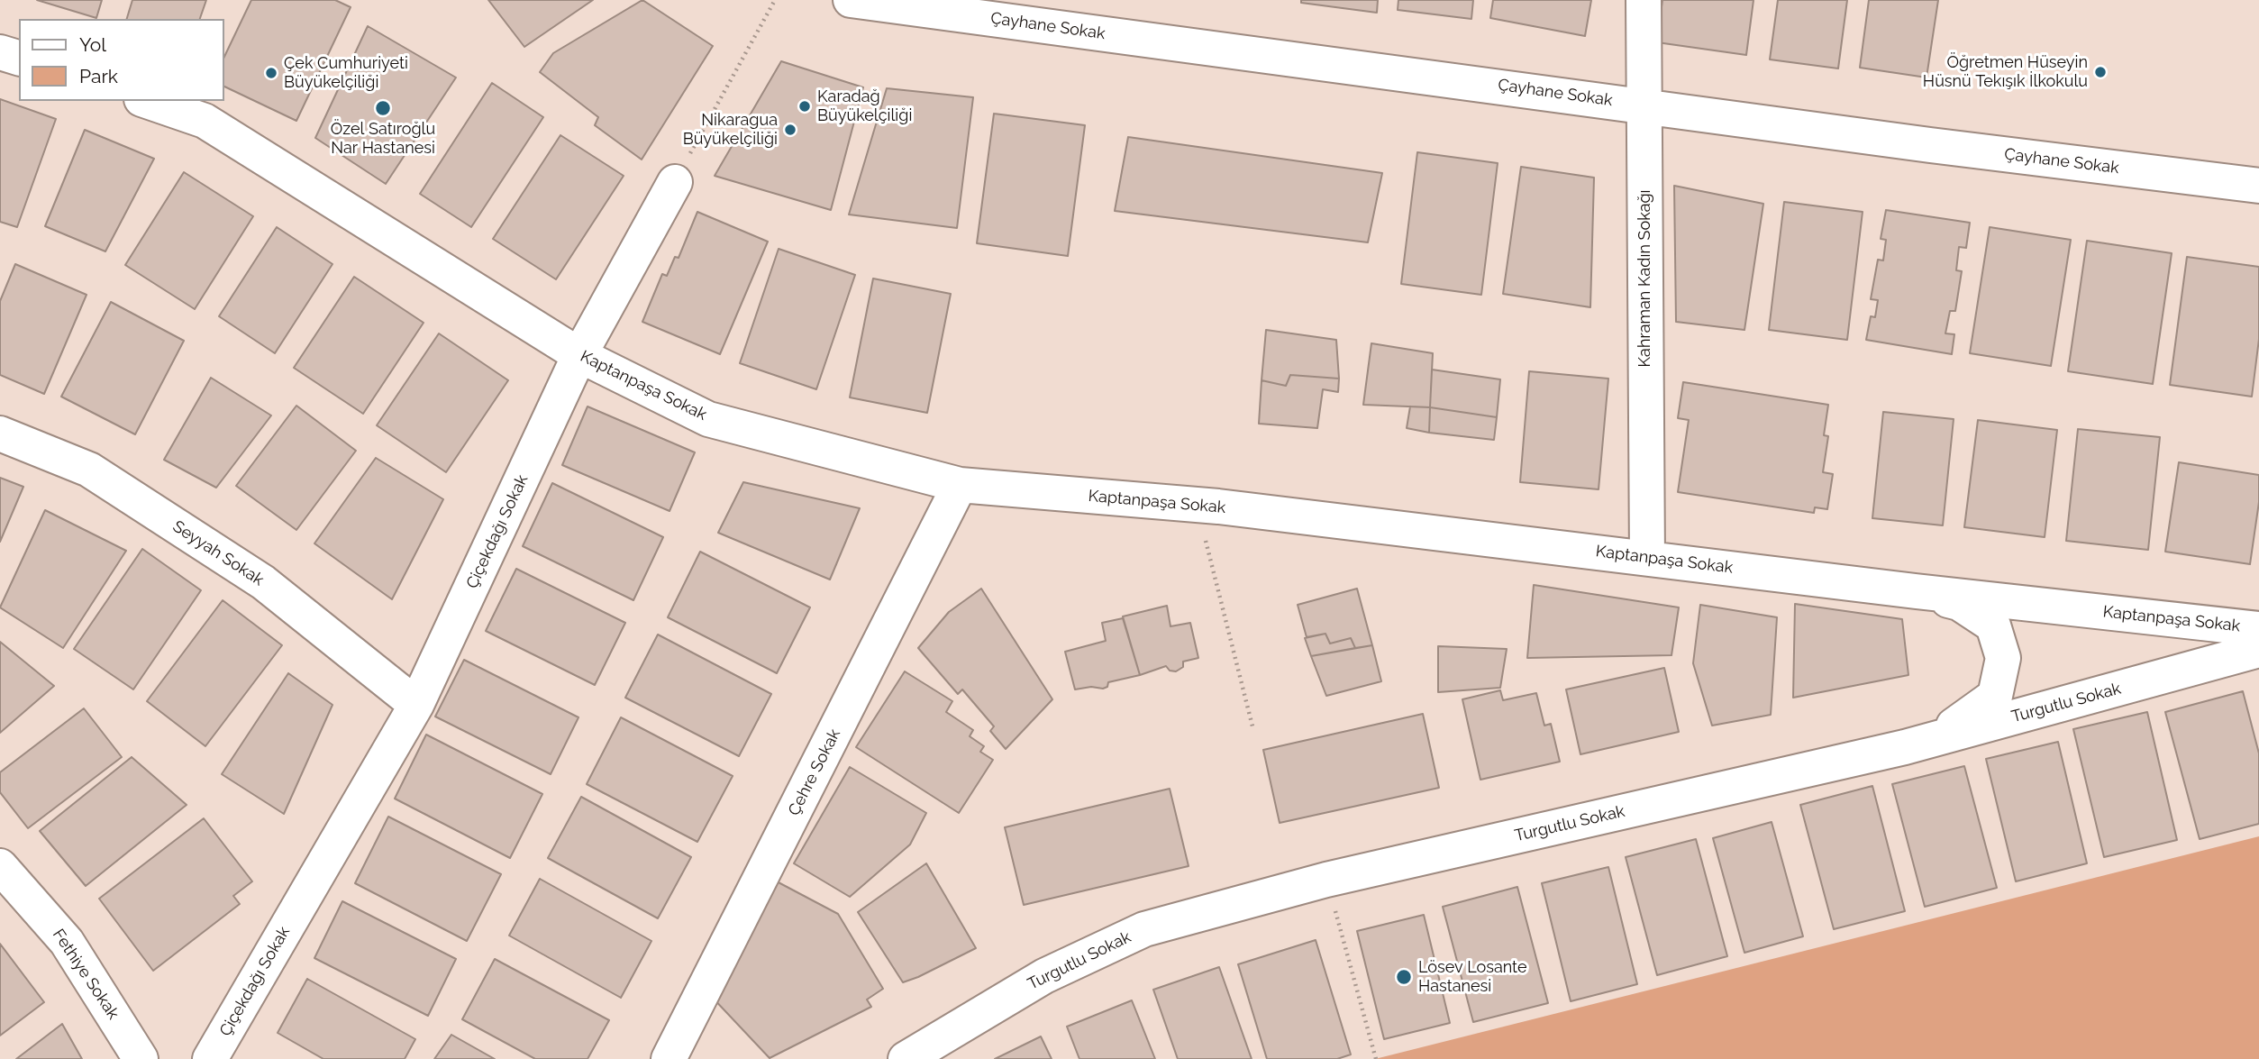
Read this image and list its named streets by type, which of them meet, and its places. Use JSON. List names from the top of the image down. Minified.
{"streets":{"street":["Çayhane Sokak","Kahraman Kadın Sokağı","Kaptanpaşa Sokak","Çiçekdağı Sokak","Seyyah Sokak","Turgutlu Sokak","Çehre Sokak","Fethiye Sokak"]},"crossings":[["Çayhane Sokak","Kahraman Kadın Sokağı"],["Kahraman Kadın Sokağı","Kaptanpaşa Sokak"],["Kaptanpaşa Sokak","Çiçekdağı Sokak"],["Kaptanpaşa Sokak","Çehre Sokak"],["Çiçekdağı Sokak","Seyyah Sokak"]],"places":["Öğretmen Hüseyin Hüsnü Tekışık İlkokulu","Çek Cumhuriyeti Büyükelçiliği","Karadağ Büyükelçiliği","Özel Satıroğlu Nar Hastanesi","Nikaragua Büyükelçiliği","Lösev Losante Hastanesi"],"legend":["Yol","Park"]}
